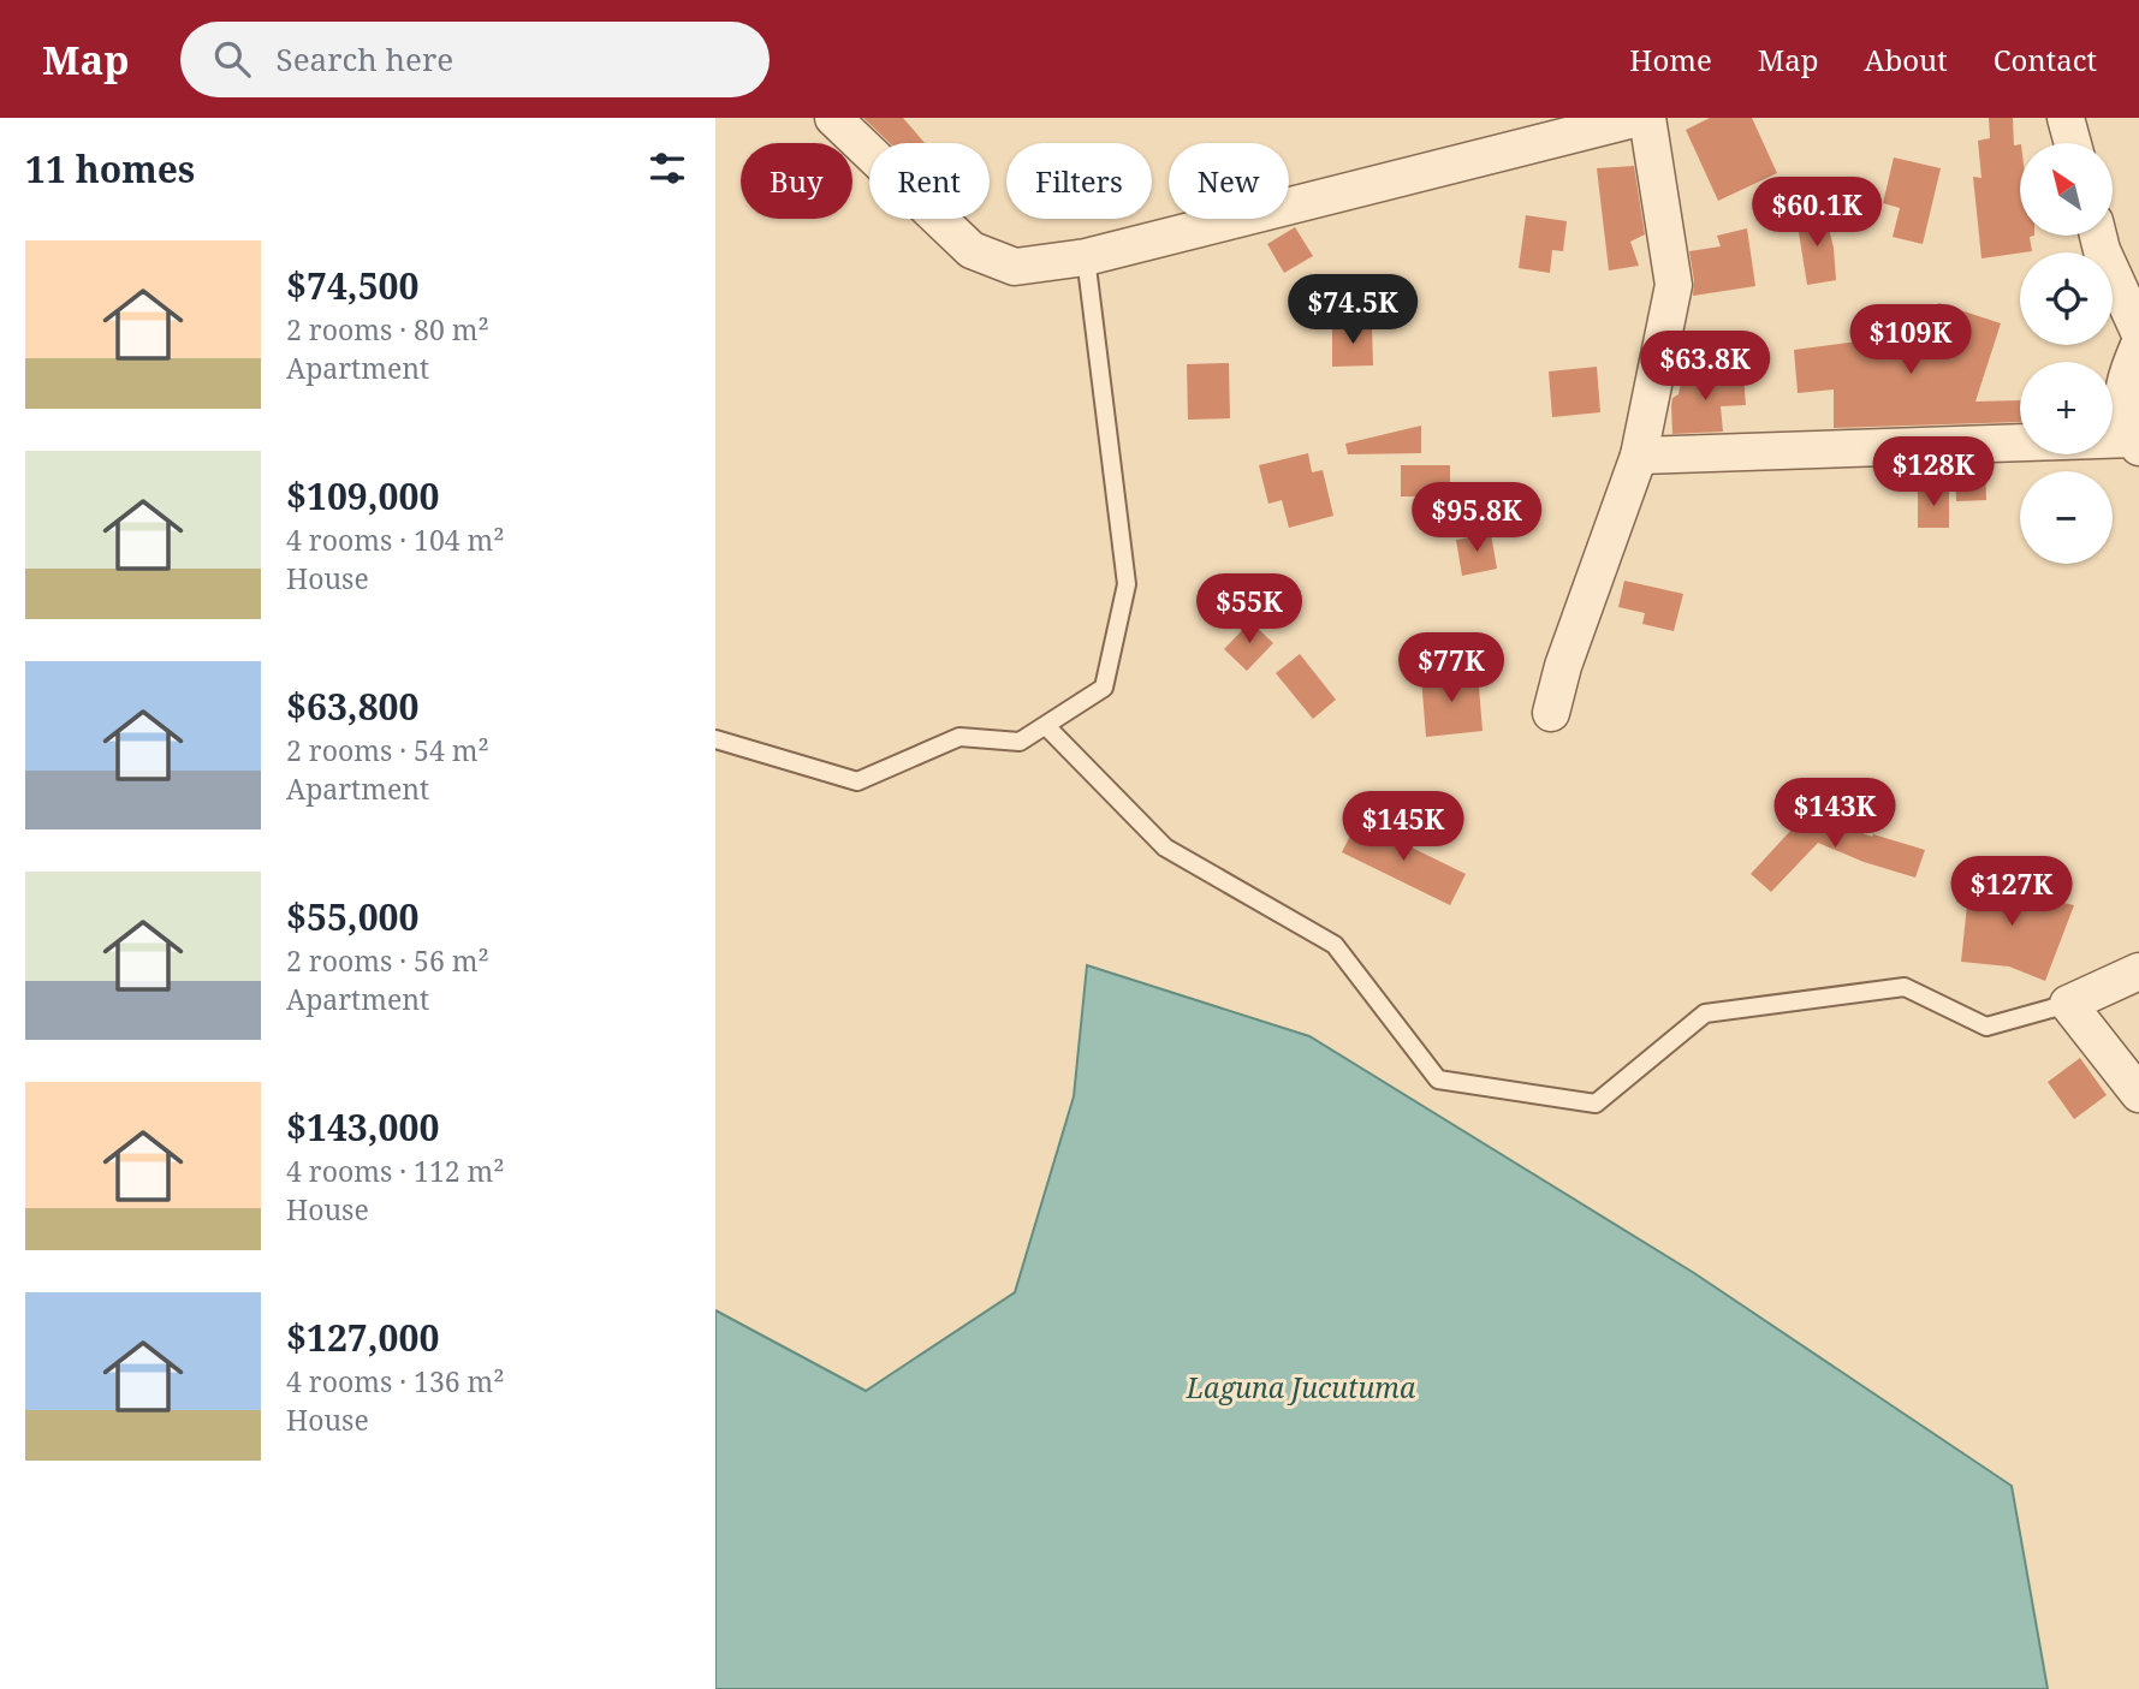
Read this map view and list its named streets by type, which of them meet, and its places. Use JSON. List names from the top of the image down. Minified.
{"water":["Laguna Jucutuma"],"north":"top left","page":{"header":"Map","search":"Search here","nav":["Home","Map","About","Contact"],"heading":"11 homes","map_buttons":["+","−"],"chip":["Buy","Rent","Filters","New"],"price":["$60.1K","$74.5K","$109K","$63.8K","$128K","$95.8K","$55K","$77K","$143K","$145K","$127K"],"list":[{"name":"$74,500","note":"2 rooms · 80 m² · Apartment"},{"name":"$109,000","note":"4 rooms · 104 m² · House"},{"name":"$63,800","note":"2 rooms · 54 m² · Apartment"},{"name":"$55,000","note":"2 rooms · 56 m² · Apartment"},{"name":"$143,000","note":"4 rooms · 112 m² · House"},{"name":"$127,000","note":"4 rooms · 136 m² · House"}]}}
